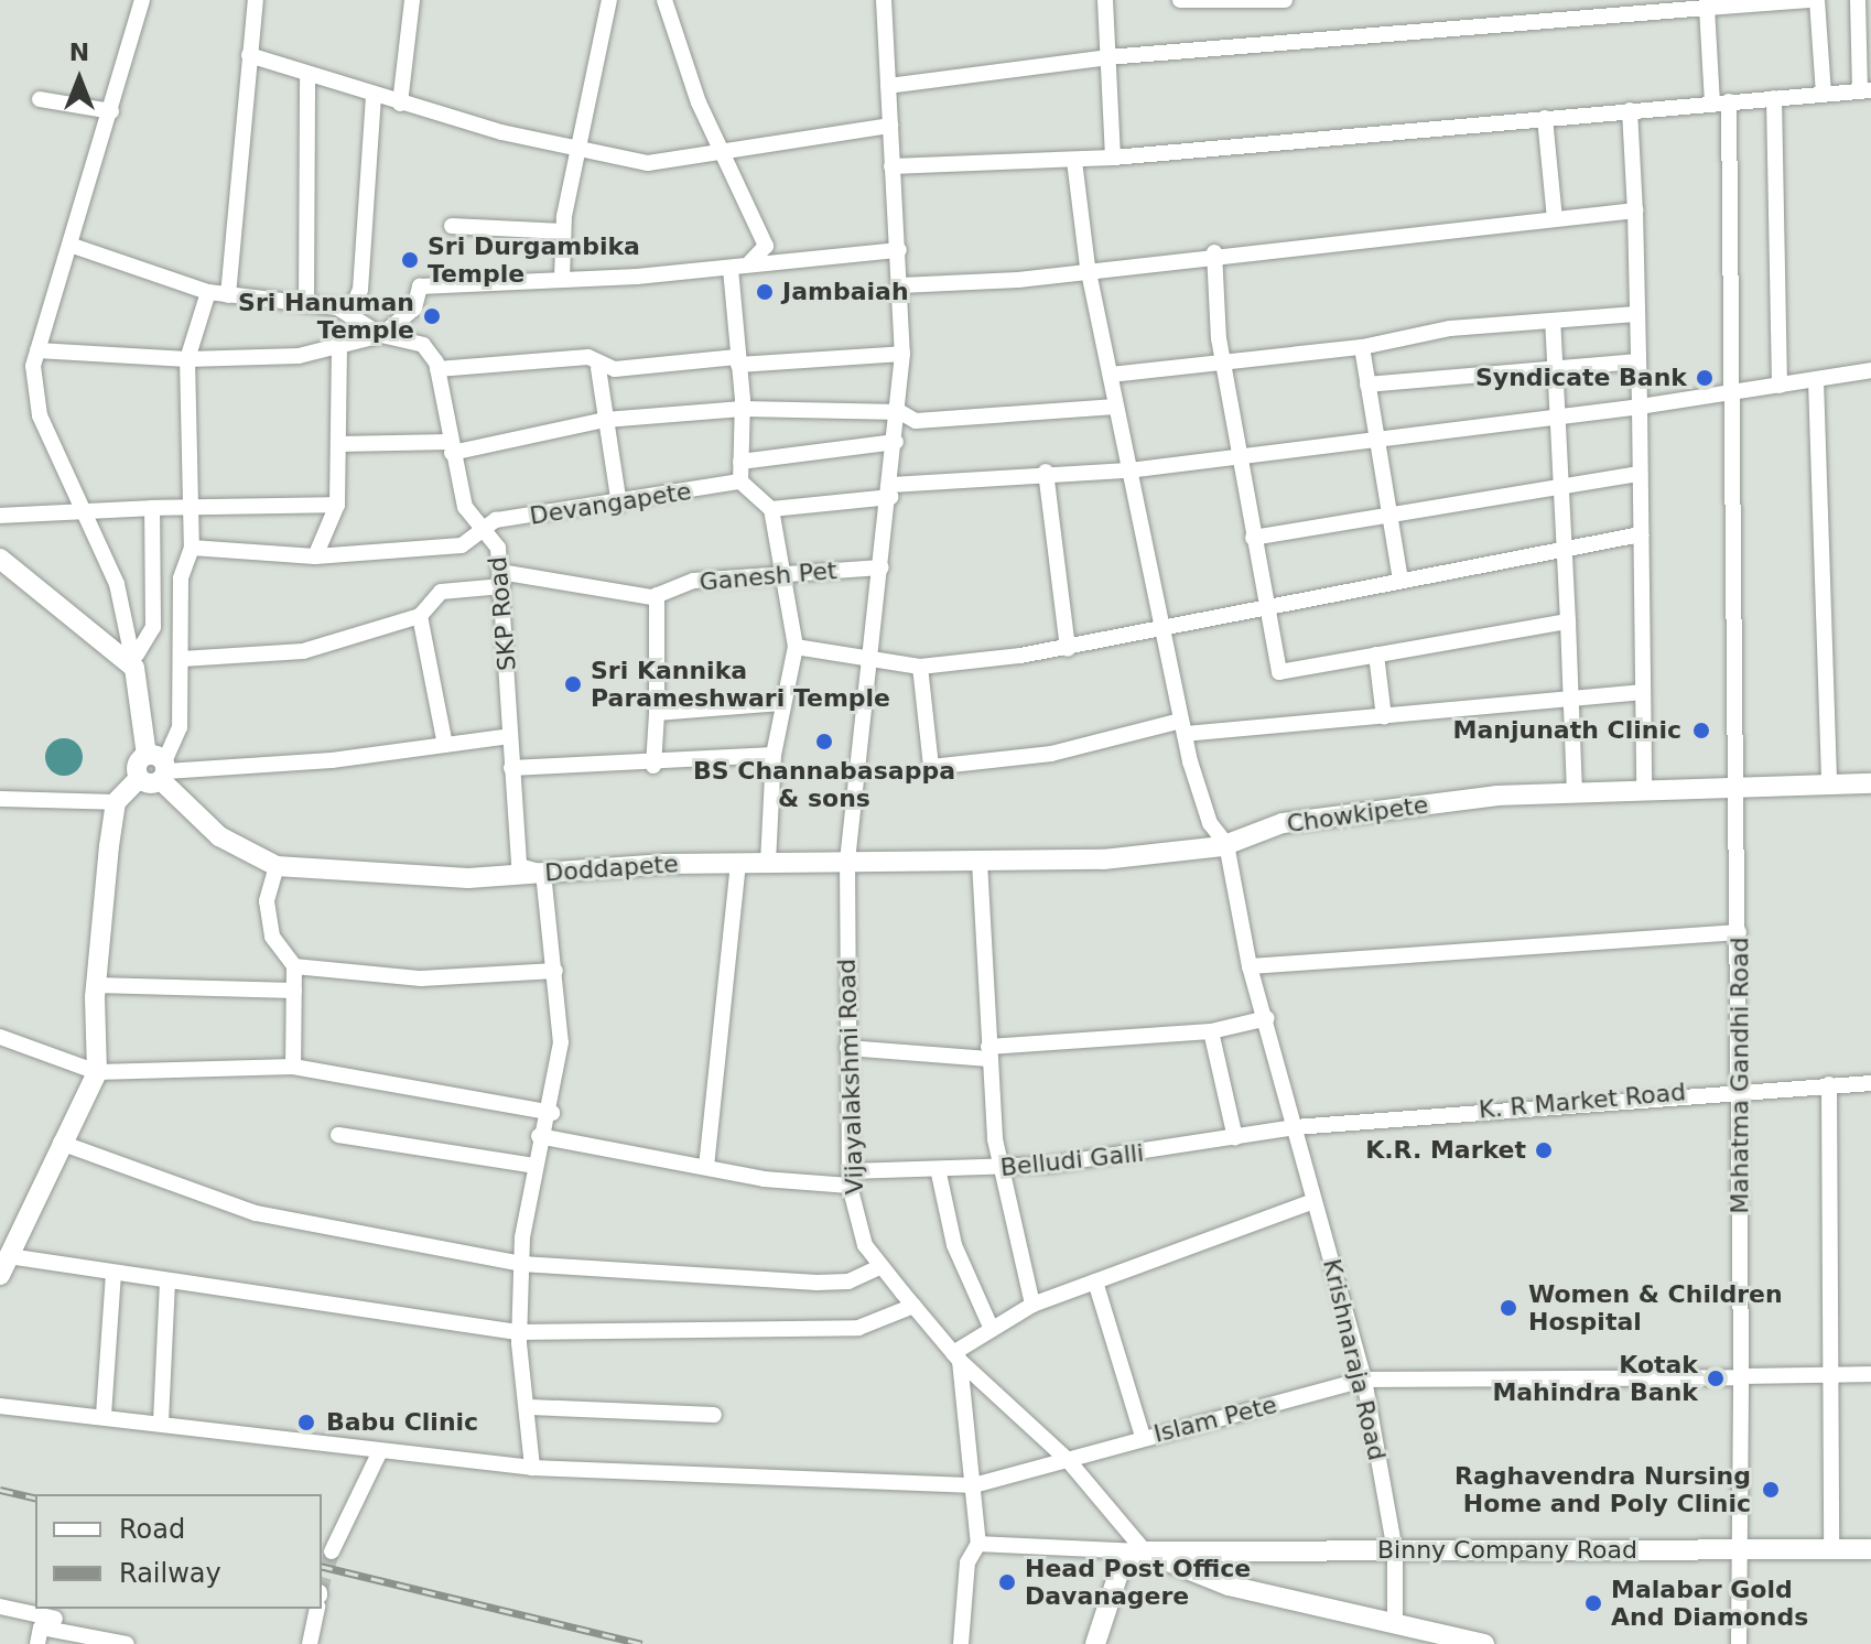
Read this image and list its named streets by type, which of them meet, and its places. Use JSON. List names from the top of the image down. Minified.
{"streets":{"street":["Devangapete","Ganesh Pet","SKP Road","Chowkipete","Doddapete","Mahatma Gandhi Road","Vijayalakshmi Road","K. R Market Road","Belludi Galli","Krishnaraja Road","Islam Pete","Binny Company Road"]},"crossings":[["Devangapete","SKP Road"],["Ganesh Pet","SKP Road"],["Ganesh Pet","Vijayalakshmi Road"],["SKP Road","Doddapete"],["Chowkipete","Doddapete"],["Chowkipete","Mahatma Gandhi Road"],["Chowkipete","Vijayalakshmi Road"],["Chowkipete","Krishnaraja Road"],["Doddapete","Vijayalakshmi Road"],["Mahatma Gandhi Road","K. R Market Road"],["Mahatma Gandhi Road","Islam Pete"],["Mahatma Gandhi Road","Binny Company Road"],["Vijayalakshmi Road","Belludi Galli"],["Vijayalakshmi Road","Islam Pete"],["Vijayalakshmi Road","Binny Company Road"],["K. R Market Road","Belludi Galli"],["K. R Market Road","Krishnaraja Road"],["Belludi Galli","Krishnaraja Road"],["Krishnaraja Road","Islam Pete"],["Krishnaraja Road","Binny Company Road"]],"places":["Sri Durgambika Temple","Jambaiah","Sri Hanuman Temple","Syndicate Bank","Sri Kannika Parameshwari Temple","Manjunath Clinic","BS Channabasappa & sons","K.R. Market","Women & Children Hospital","Kotak Mahindra Bank","Babu Clinic","Raghavendra Nursing Home and Poly Clinic","Head Post Office Davanagere","Malabar Gold And Diamonds"],"legend":["Road","Railway"],"north":"top"}
